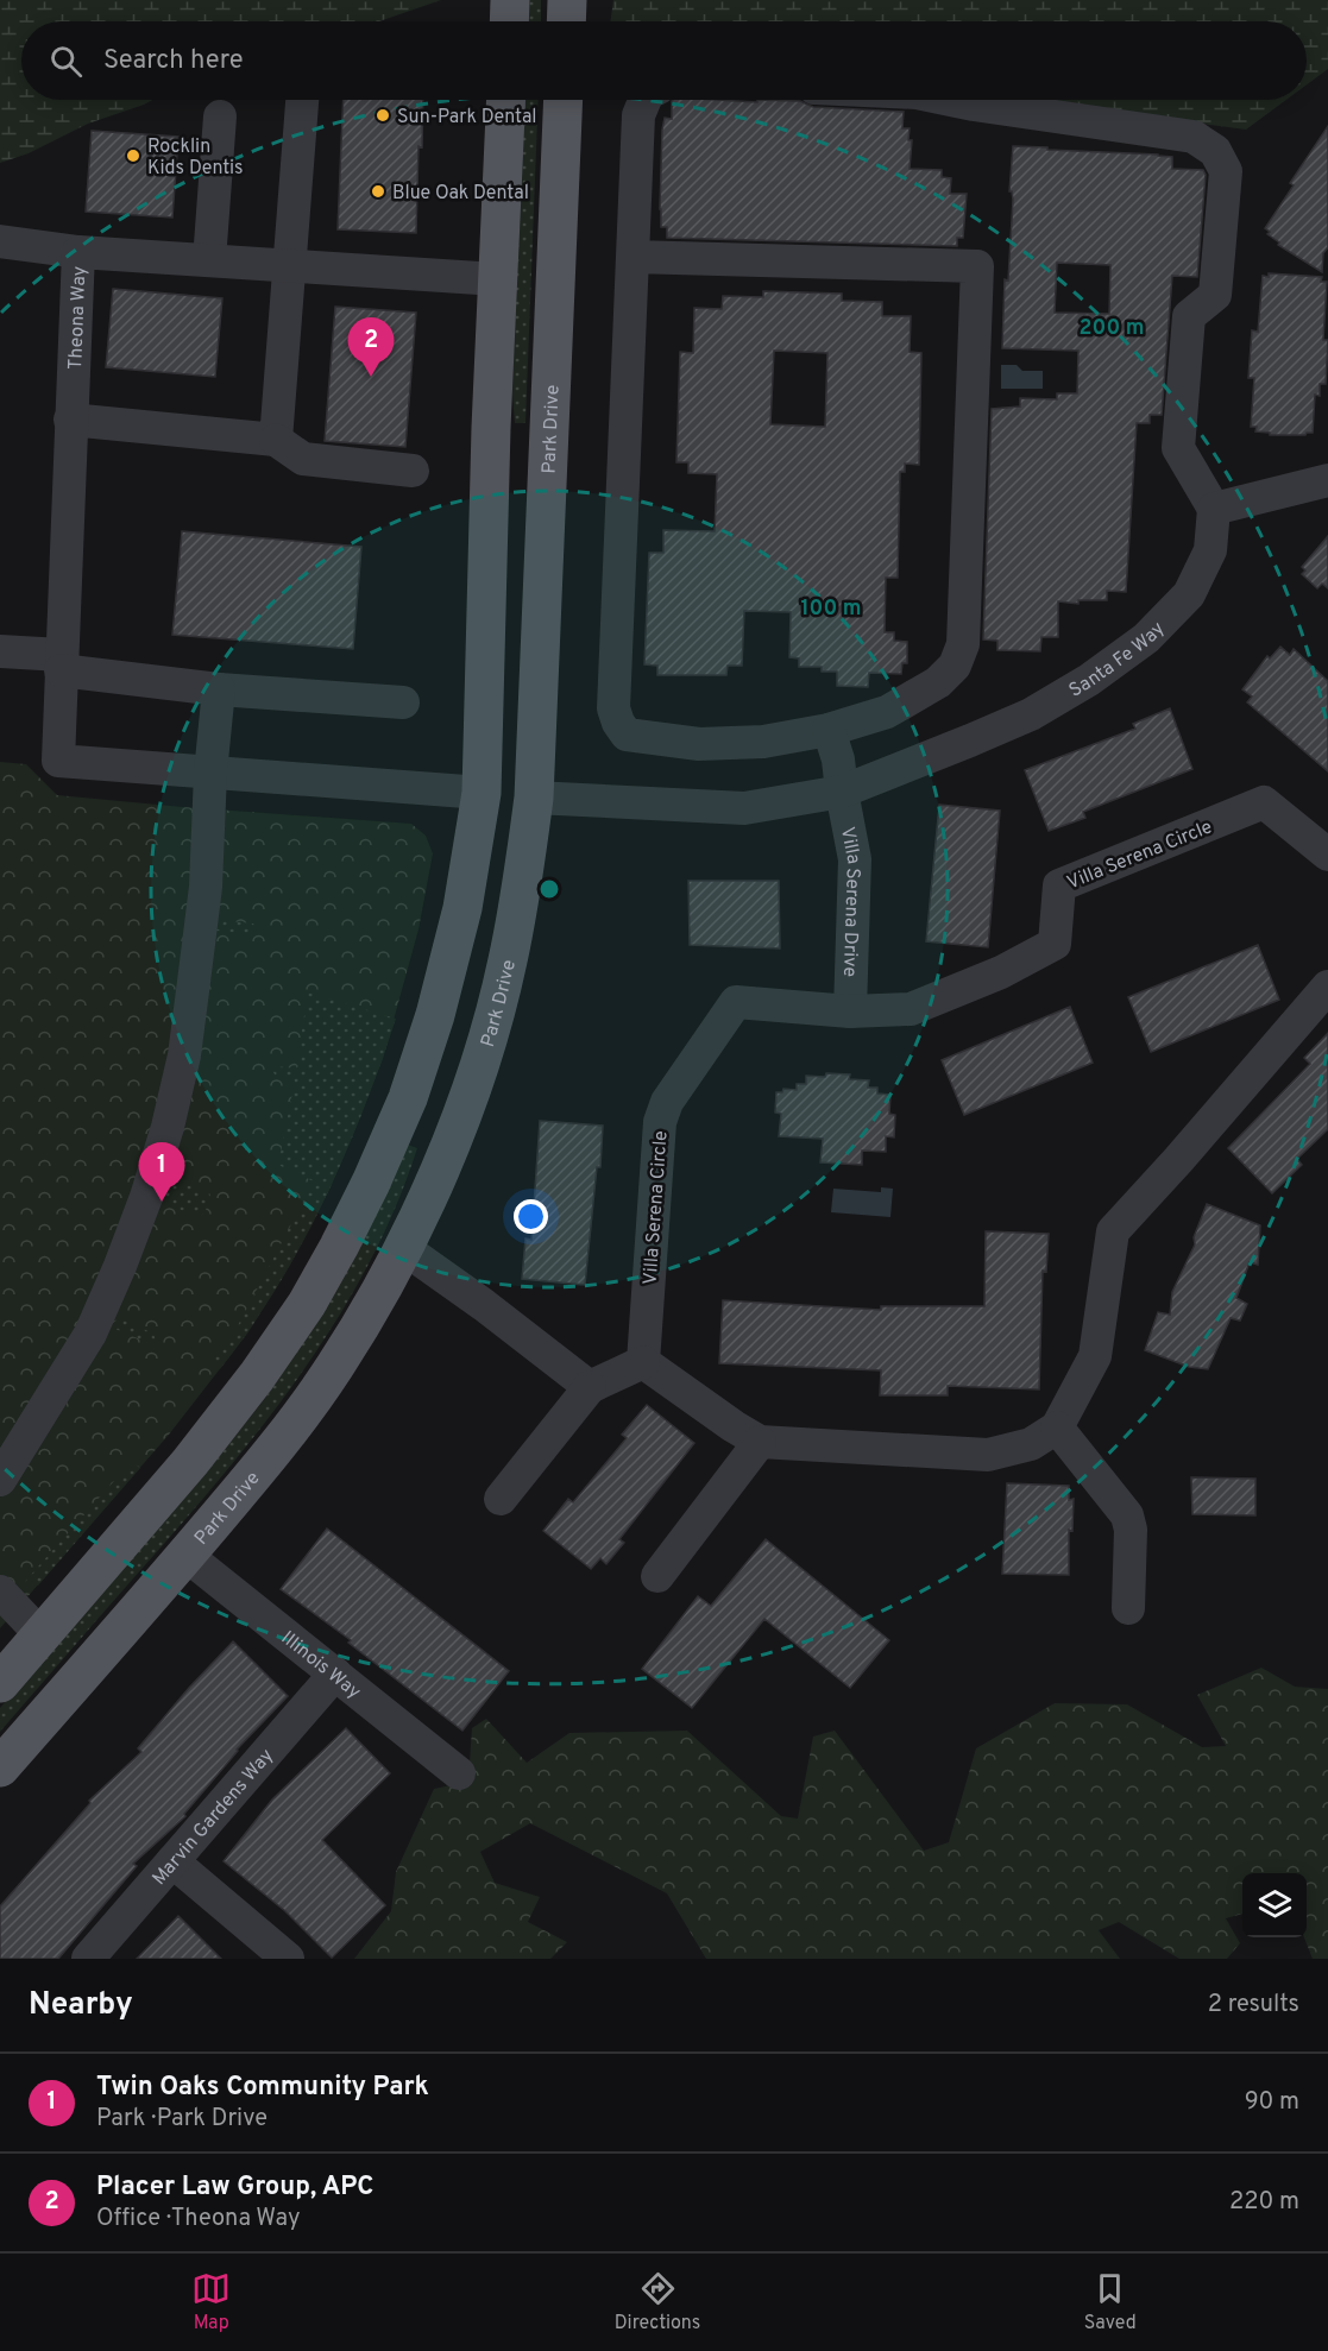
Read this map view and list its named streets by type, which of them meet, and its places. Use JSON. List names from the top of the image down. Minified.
{"streets":{"main road":["Park Drive"],"street":["Theona Way","Santa Fe Way","Villa Serena Circle","Villa Serena Drive","Illinois Way","Marvin Gardens Way"]},"crossings":[["Park Drive","Santa Fe Way"],["Park Drive","Illinois Way"],["Santa Fe Way","Villa Serena Drive"],["Villa Serena Circle","Villa Serena Drive"],["Illinois Way","Marvin Gardens Way"]],"places":["Sun-Park Dental","Rocklin Kids Dentis","Blue Oak Dental"],"page":{"search":"Search here","pins":["2","1"],"heading":["Nearby","2 results"],"list":[{"mark":"1","name":"Twin Oaks Community Park","note":"Park · Park Drive","value":"90 m"},{"mark":"2","name":"Placer Law Group, APC","note":"Office · Theona Way","value":"220 m"}],"nav":["Map","Directions","Saved"]},"rings":["200 m","100 m"]}
